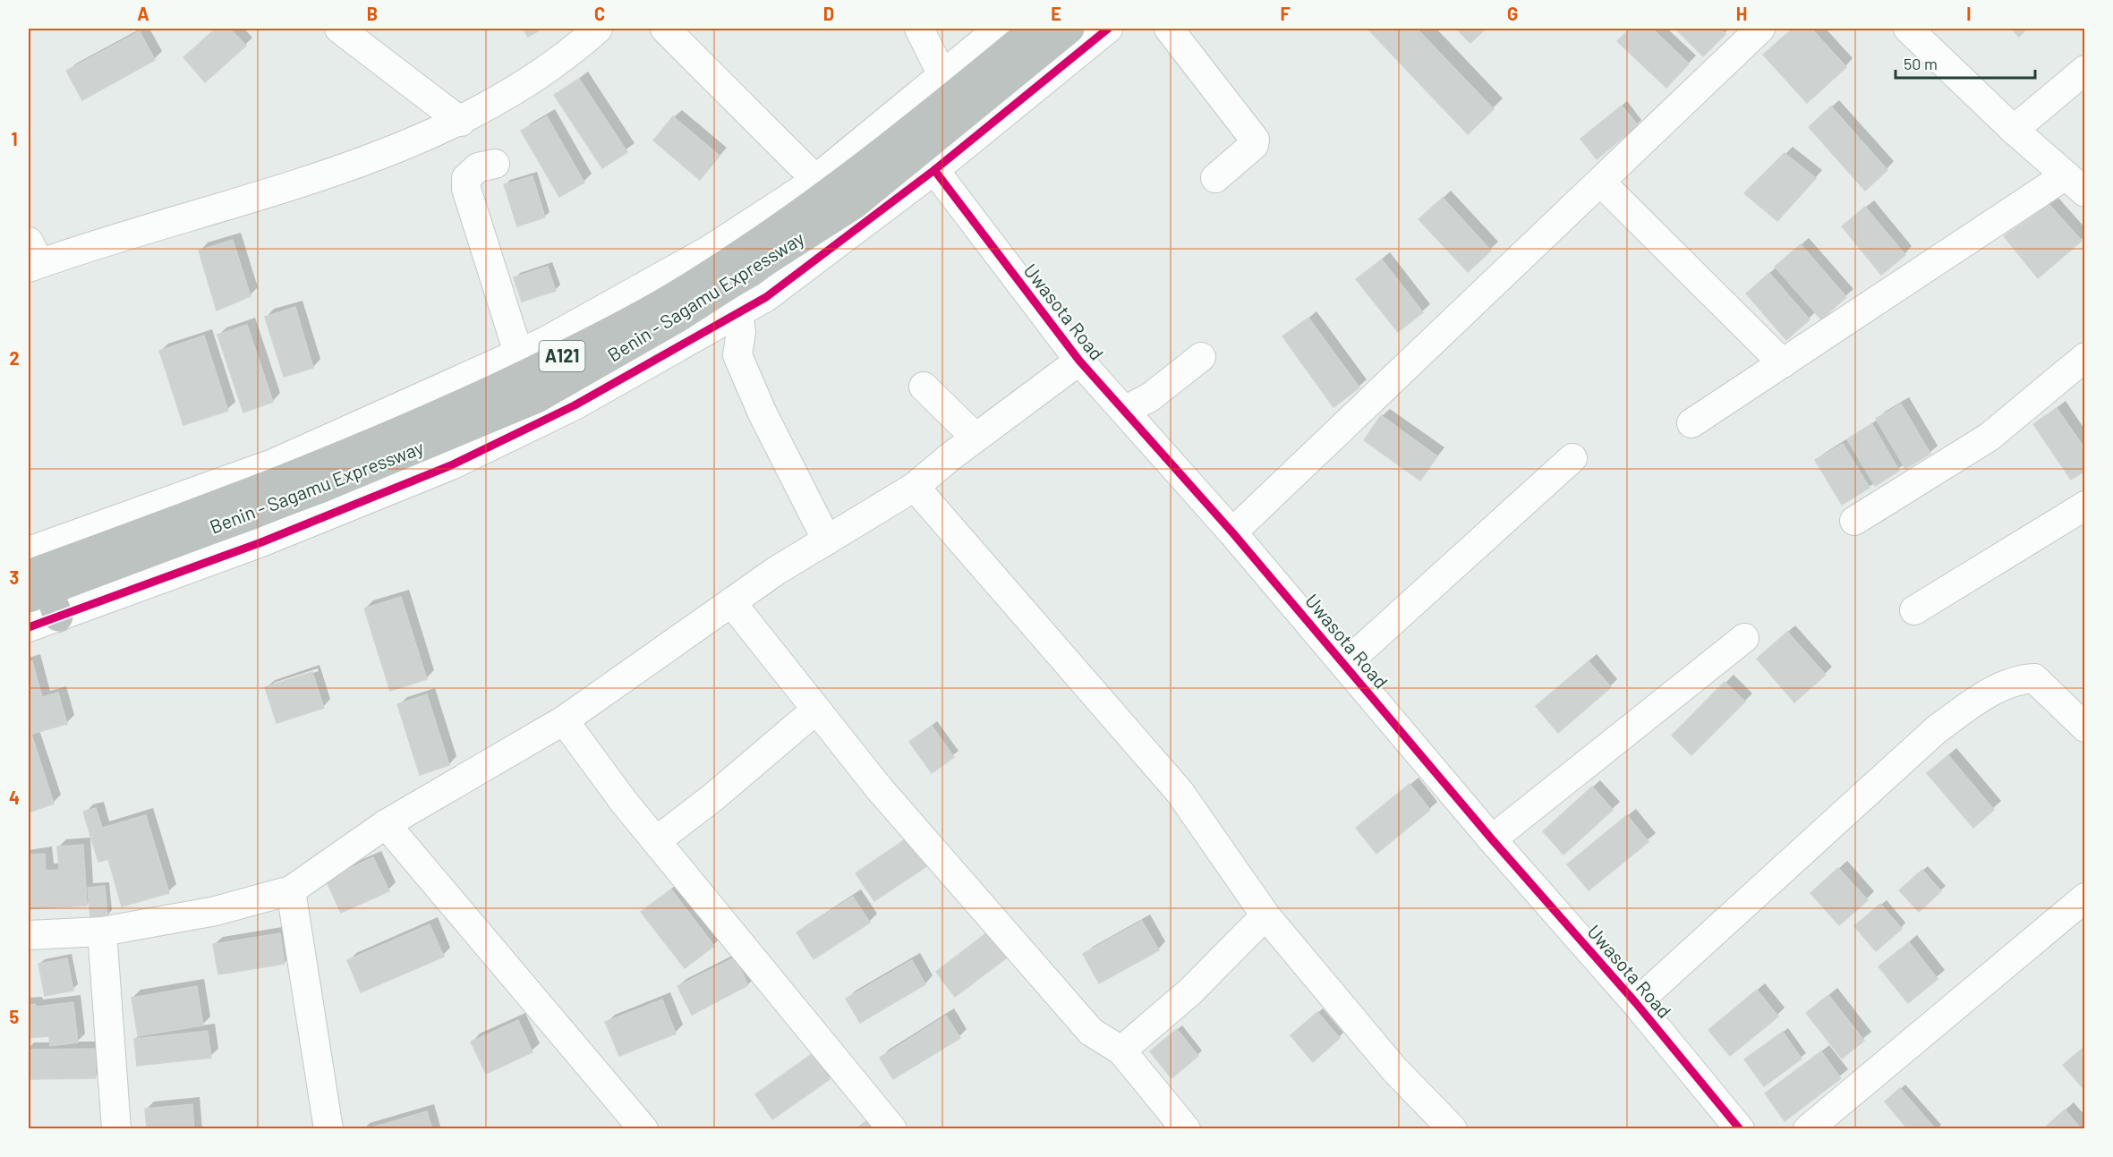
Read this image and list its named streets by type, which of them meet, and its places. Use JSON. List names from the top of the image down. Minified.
{"streets":{"highway":["Benin - Sagamu Expressway","A121"],"street":["Uwasota Road"]},"crossings":[["Benin - Sagamu Expressway","A121"]],"scale_bar":"50 m","grid":{"columns":["A","B","C","D","E","F","G","H","I"],"rows":["1","2","3","4","5"]}}
